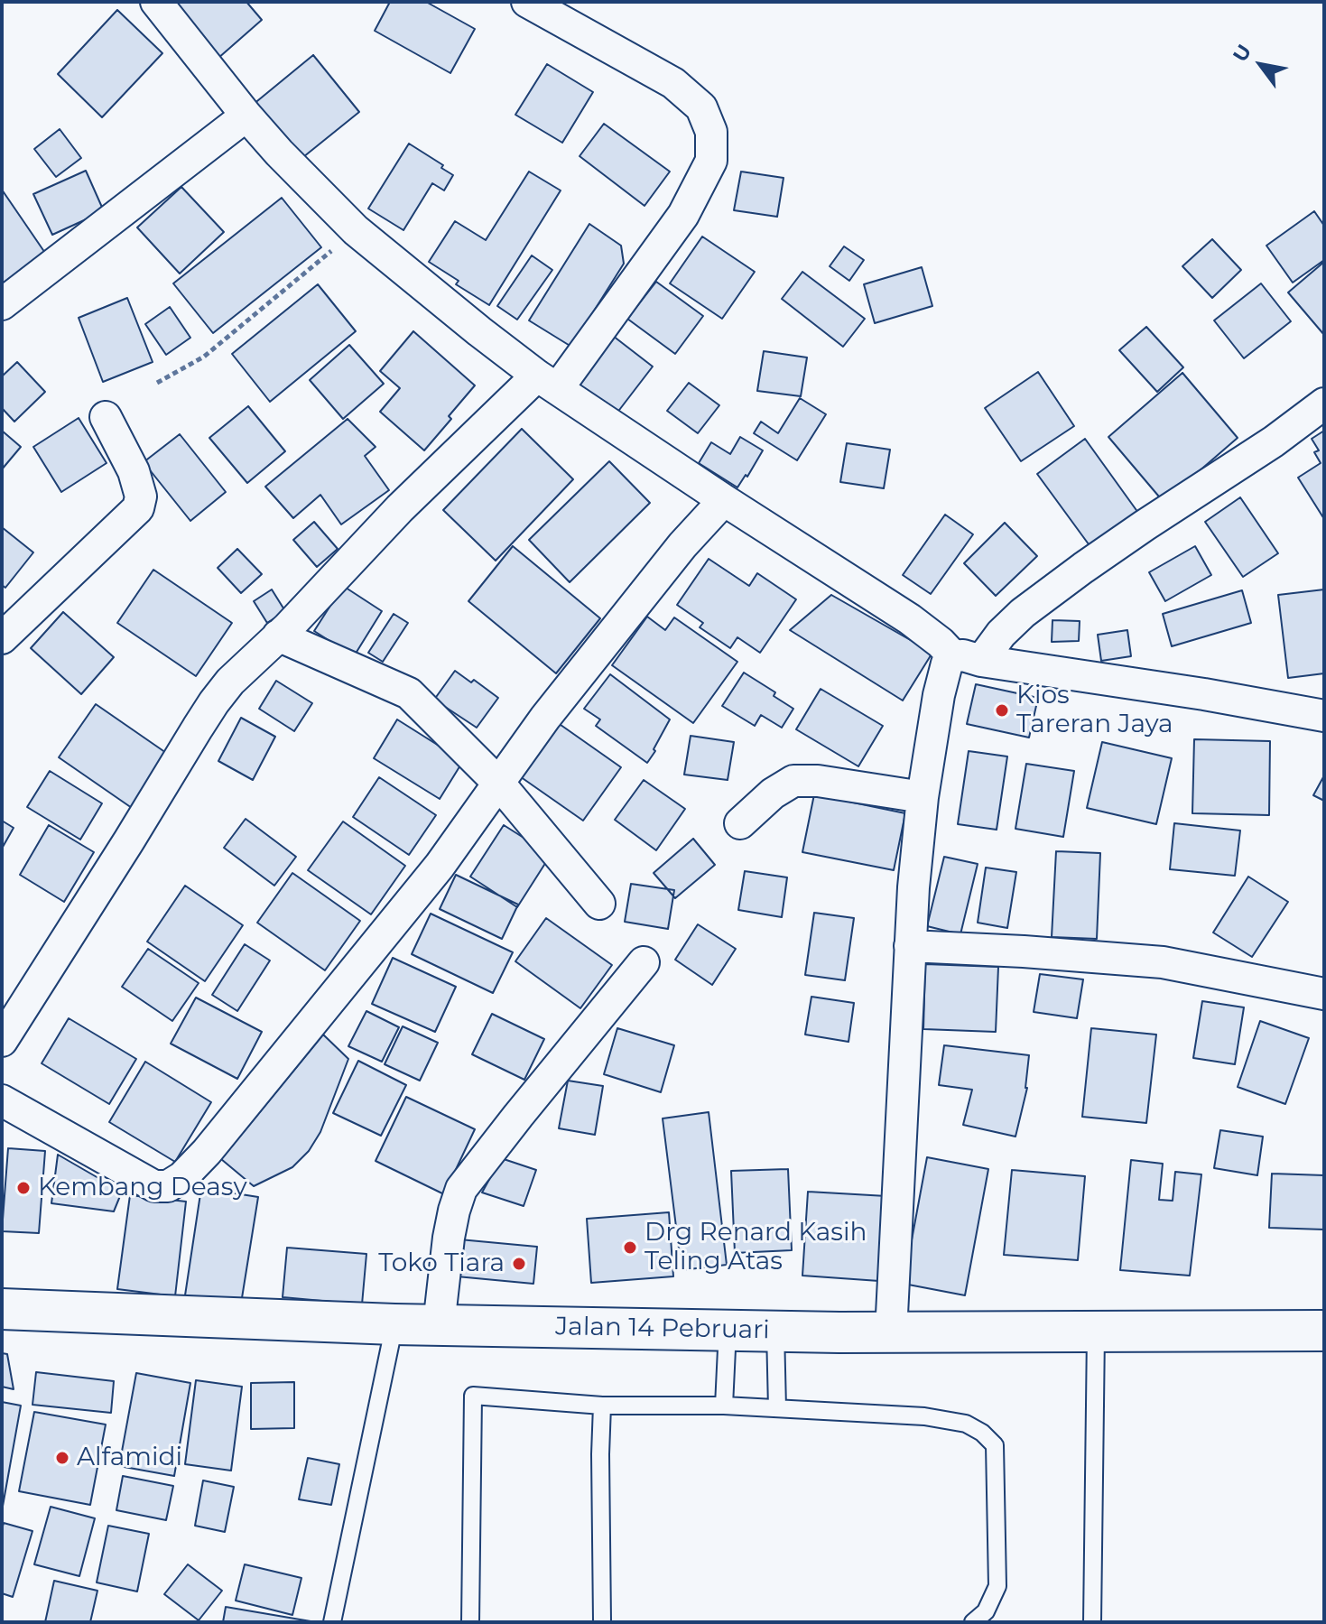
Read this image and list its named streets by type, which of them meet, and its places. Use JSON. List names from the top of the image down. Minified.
{"streets":{"main road":["Jalan 14 Pebruari"]},"places":["Kios Tareran Jaya","Kembang Deasy","Drg Renard Kasih Teling Atas","Toko Tiara","Alfamidi"],"north":"top left"}
